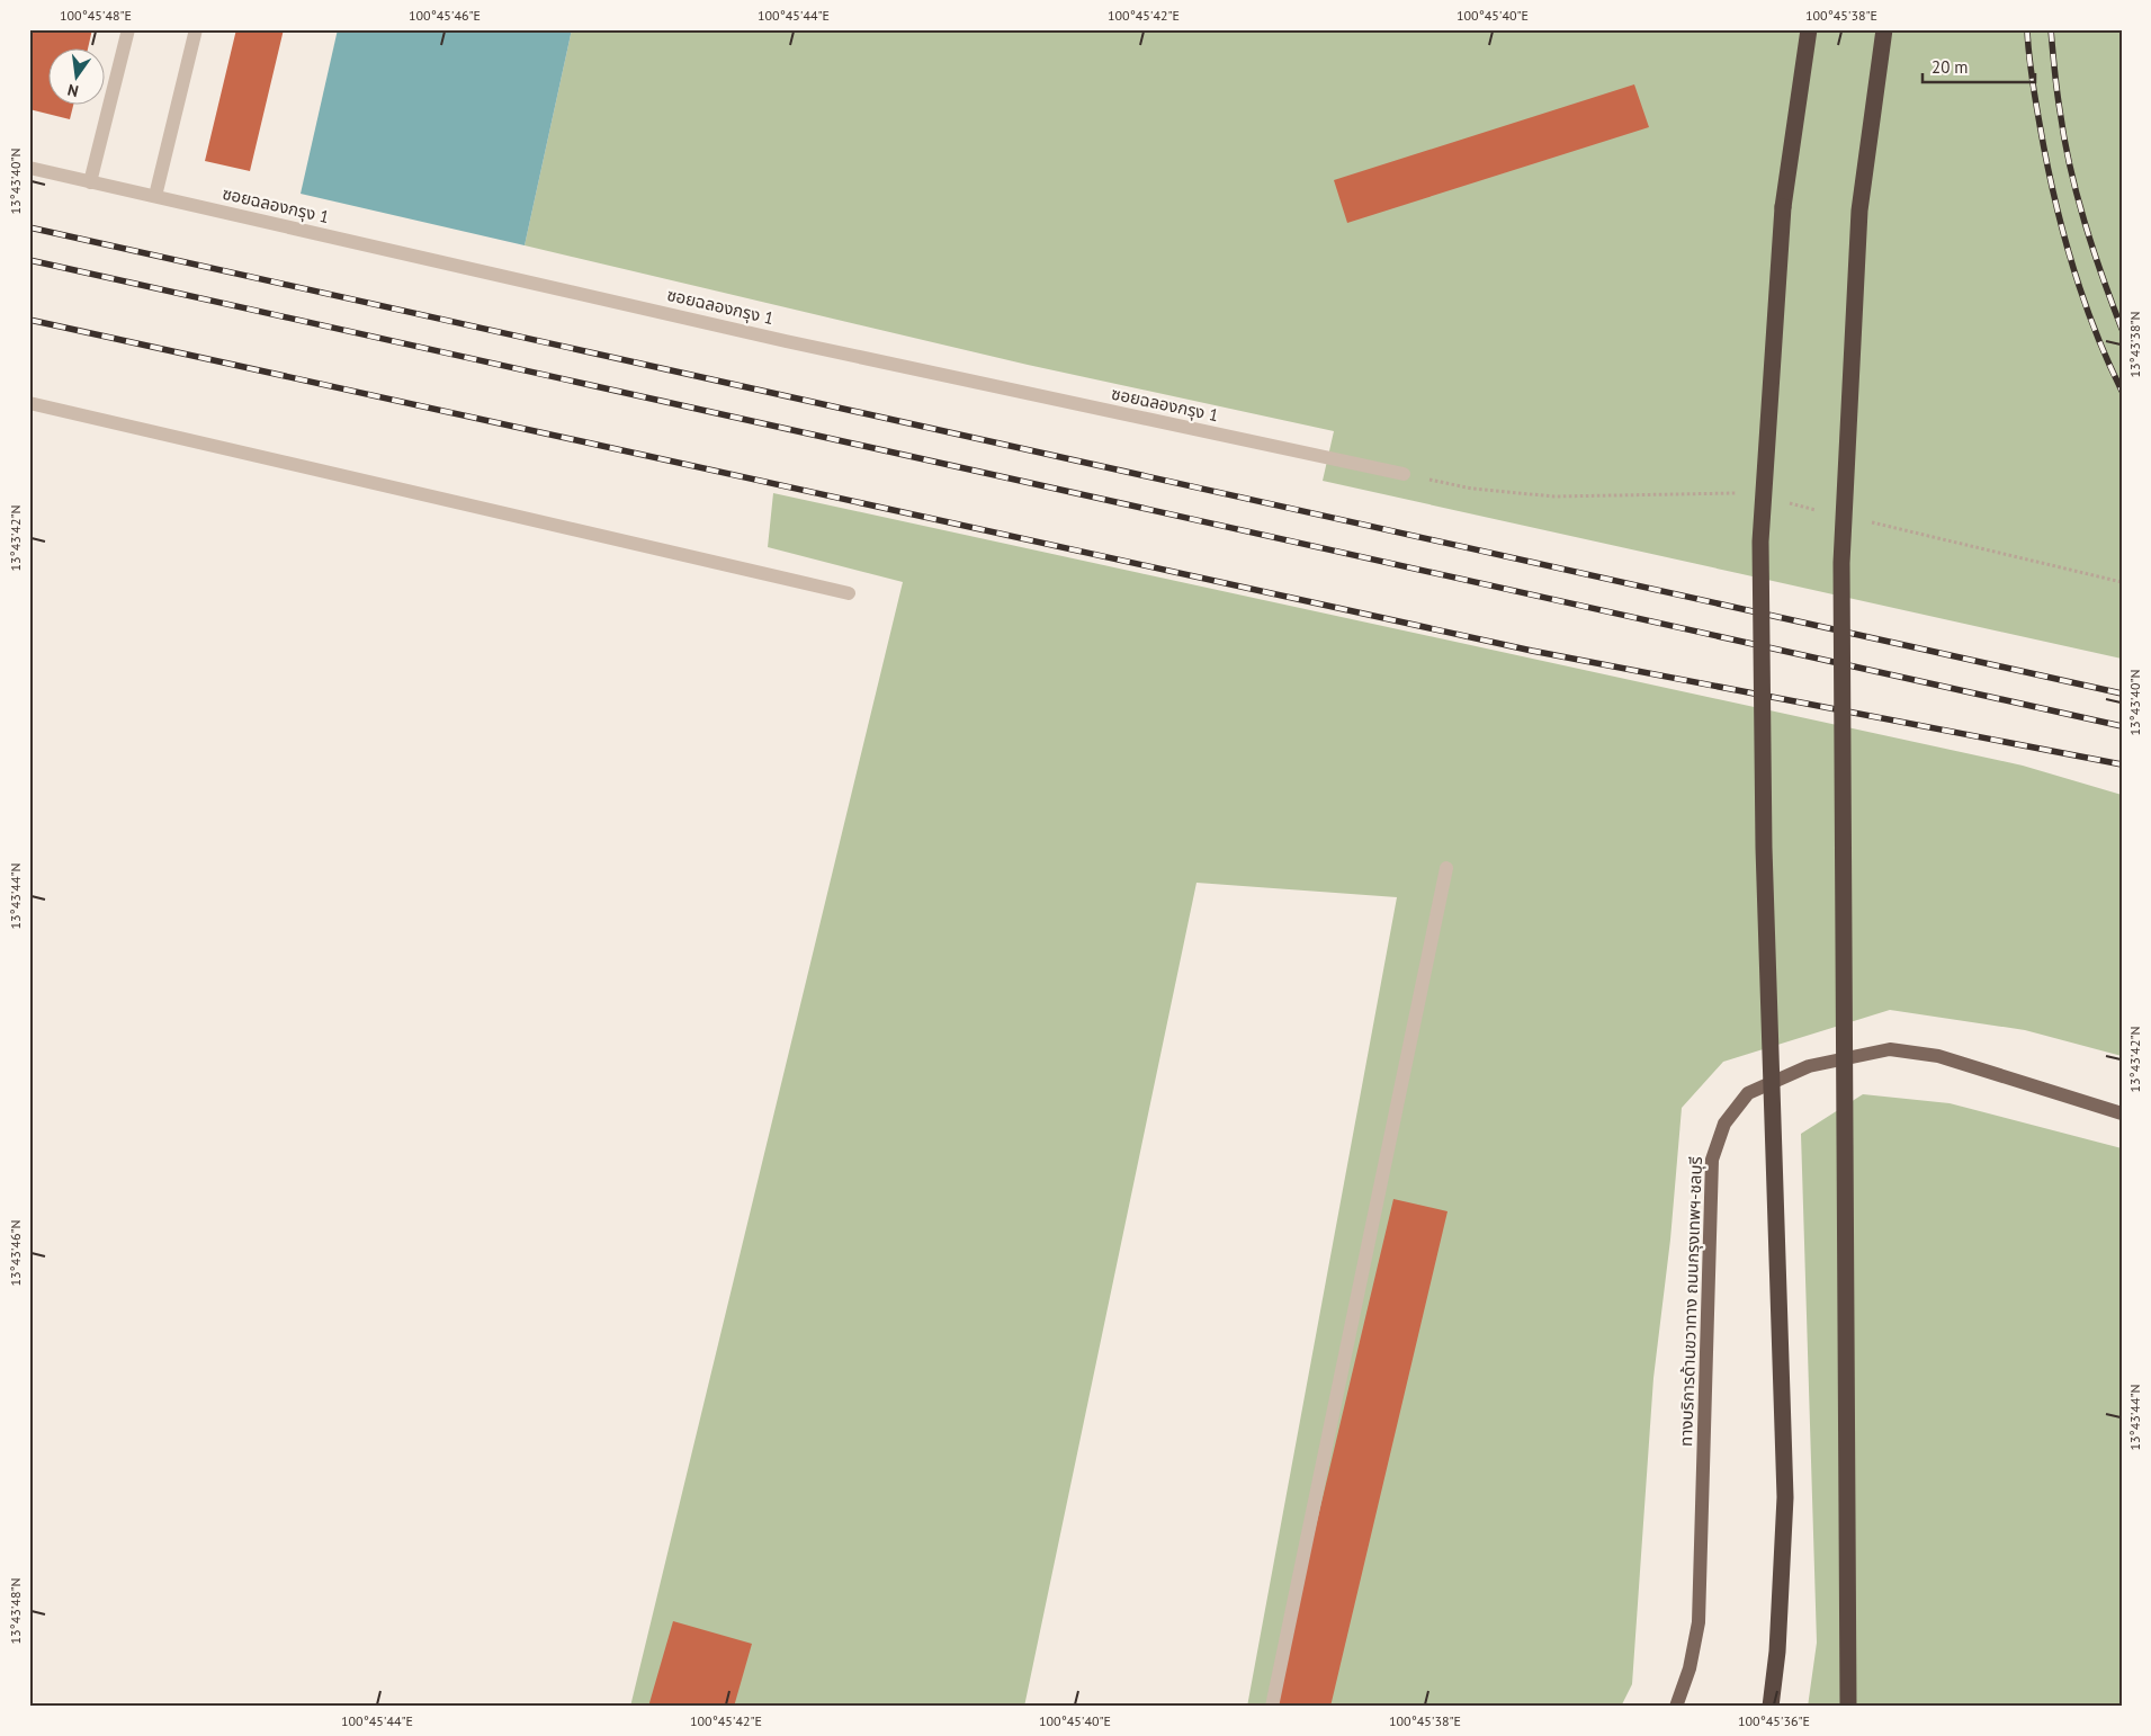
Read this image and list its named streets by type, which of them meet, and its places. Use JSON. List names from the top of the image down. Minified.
{"streets":{"main road":["ทางบริการด้านขวาทาง ถนนกรุงเทพฯ-ชลบุรี"],"street":["ซอยฉลองกรุง 1"]},"scale_bar":"20 m","north":"bottom","coordinates":["100°45'48\"E","100°45'46\"E","100°45'44\"E","100°45'42\"E","100°45'40\"E","100°45'38\"E","13°43'40\"N","13°43'38\"N","13°43'42\"N","13°43'44\"N","13°43'46\"N","13°43'48\"N","100°45'36\"E"]}
